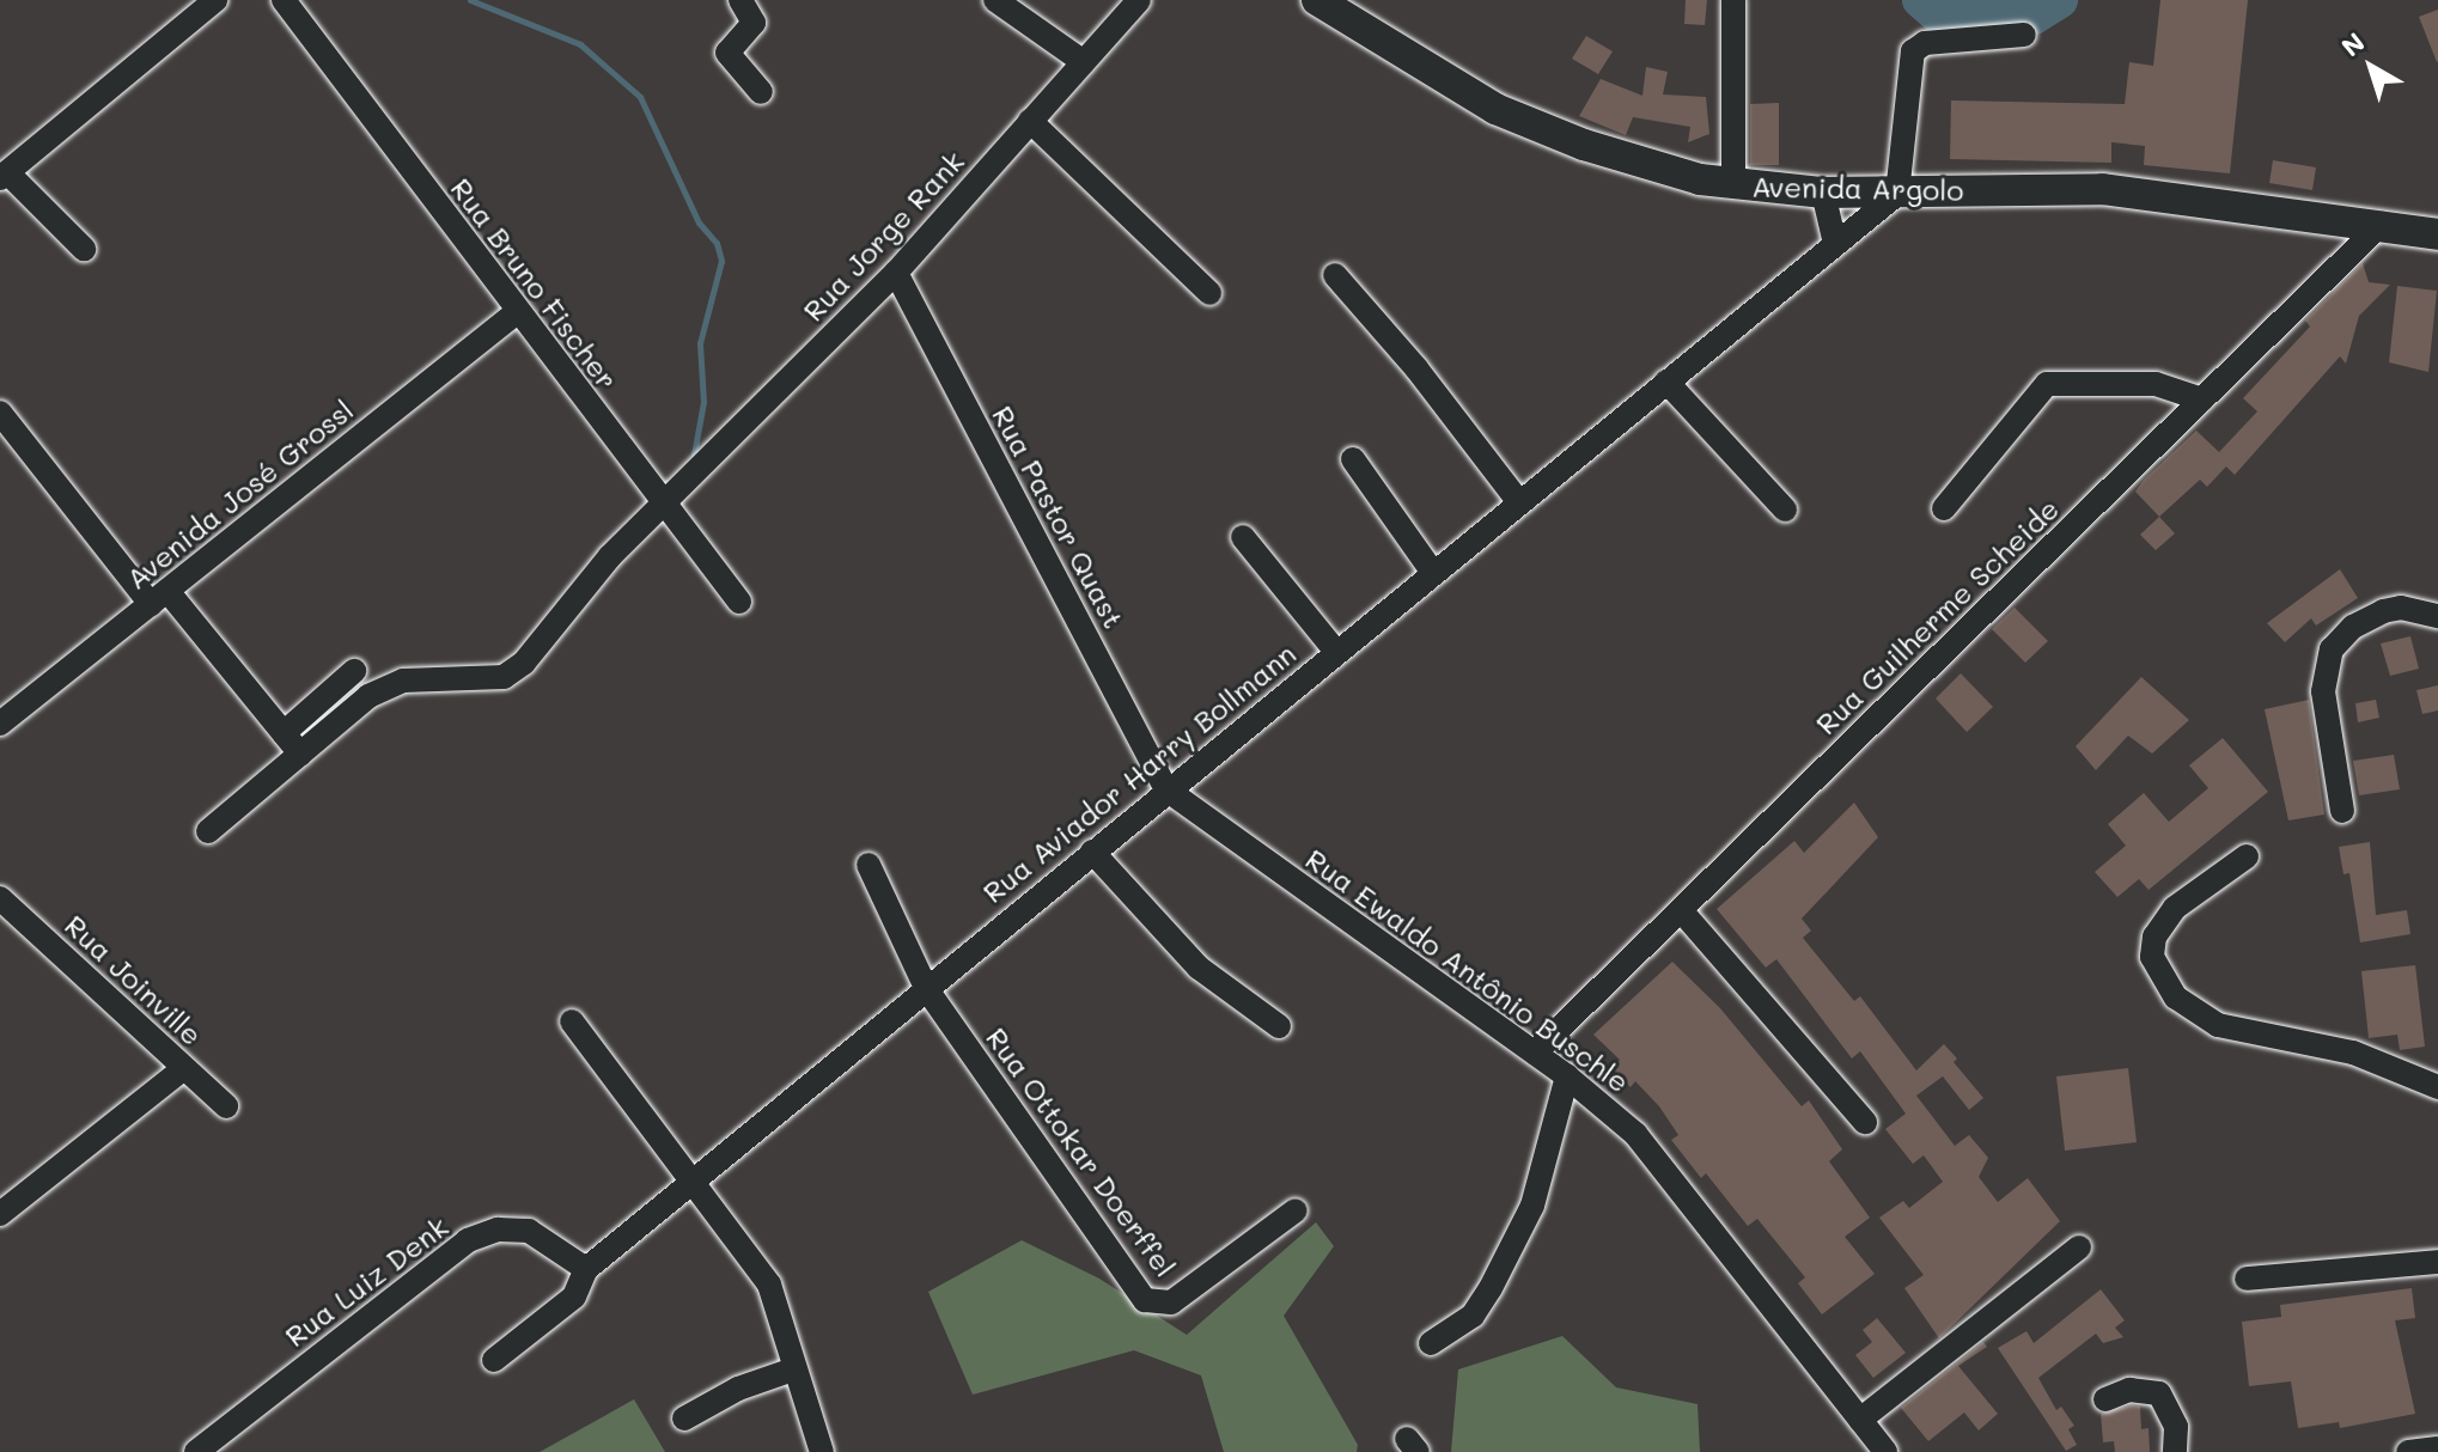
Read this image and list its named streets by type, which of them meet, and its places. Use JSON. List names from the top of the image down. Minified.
{"streets":{"main road":["Avenida Argolo"],"street":["Rua Jorge Rank","Rua Bruno Fischer","Avenida José Grossl","Rua Pastor Quast","Rua Guilherme Scheide","Rua Aviador Harry Bollmann","Rua Ewaldo Antônio Buschle","Rua Joinville","Rua Ottokar Doerffel","Rua Luiz Denk"]},"crossings":[["Avenida Argolo","Rua Guilherme Scheide"],["Avenida Argolo","Rua Aviador Harry Bollmann"],["Rua Jorge Rank","Rua Bruno Fischer"],["Rua Jorge Rank","Rua Pastor Quast"],["Rua Bruno Fischer","Avenida José Grossl"],["Rua Pastor Quast","Rua Aviador Harry Bollmann"],["Rua Pastor Quast","Rua Ewaldo Antônio Buschle"],["Rua Guilherme Scheide","Rua Ewaldo Antônio Buschle"],["Rua Aviador Harry Bollmann","Rua Ewaldo Antônio Buschle"],["Rua Aviador Harry Bollmann","Rua Ottokar Doerffel"],["Rua Aviador Harry Bollmann","Rua Luiz Denk"]],"north":"top left"}
